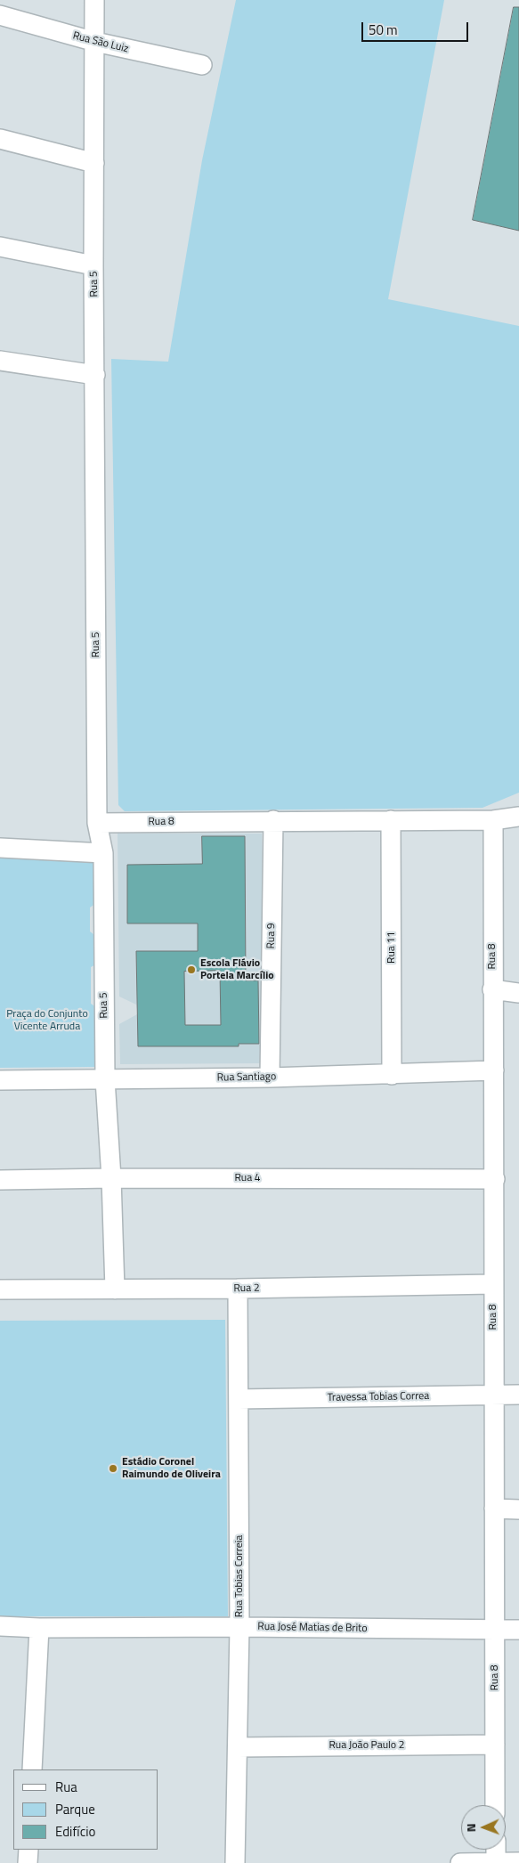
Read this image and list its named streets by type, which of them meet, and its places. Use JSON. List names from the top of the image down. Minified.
{"streets":{"street":["Rua São Luiz","Rua 5","Rua 8","Rua 9","Rua 11","Rua Santiago","Rua 4","Rua 2","Travessa Tobias Correa","Rua Tobias Correia","Rua José Matias de Brito","Rua João Paulo 2"]},"crossings":[["Rua São Luiz","Rua 5"],["Rua 5","Rua 8"],["Rua 5","Rua Santiago"],["Rua 5","Rua 4"],["Rua 5","Rua 2"],["Rua 8","Rua 9"],["Rua 8","Rua 11"],["Rua 8","Rua Santiago"],["Rua 8","Rua 4"],["Rua 8","Rua 2"],["Rua 8","Travessa Tobias Correa"],["Rua 8","Rua José Matias de Brito"],["Rua 8","Rua João Paulo 2"],["Rua 9","Rua Santiago"],["Rua 11","Rua Santiago"],["Rua 2","Rua Tobias Correia"],["Travessa Tobias Correa","Rua Tobias Correia"],["Rua Tobias Correia","Rua José Matias de Brito"],["Rua Tobias Correia","Rua João Paulo 2"]],"parks":["Praça do Conjunto Vicente Arruda"],"places":["Escola Flávio Portela Marcílio","Estádio Coronel Raimundo de Oliveira"],"legend":["Rua","Parque","Edifício"],"scale_bar":"50 m","north":"left"}
